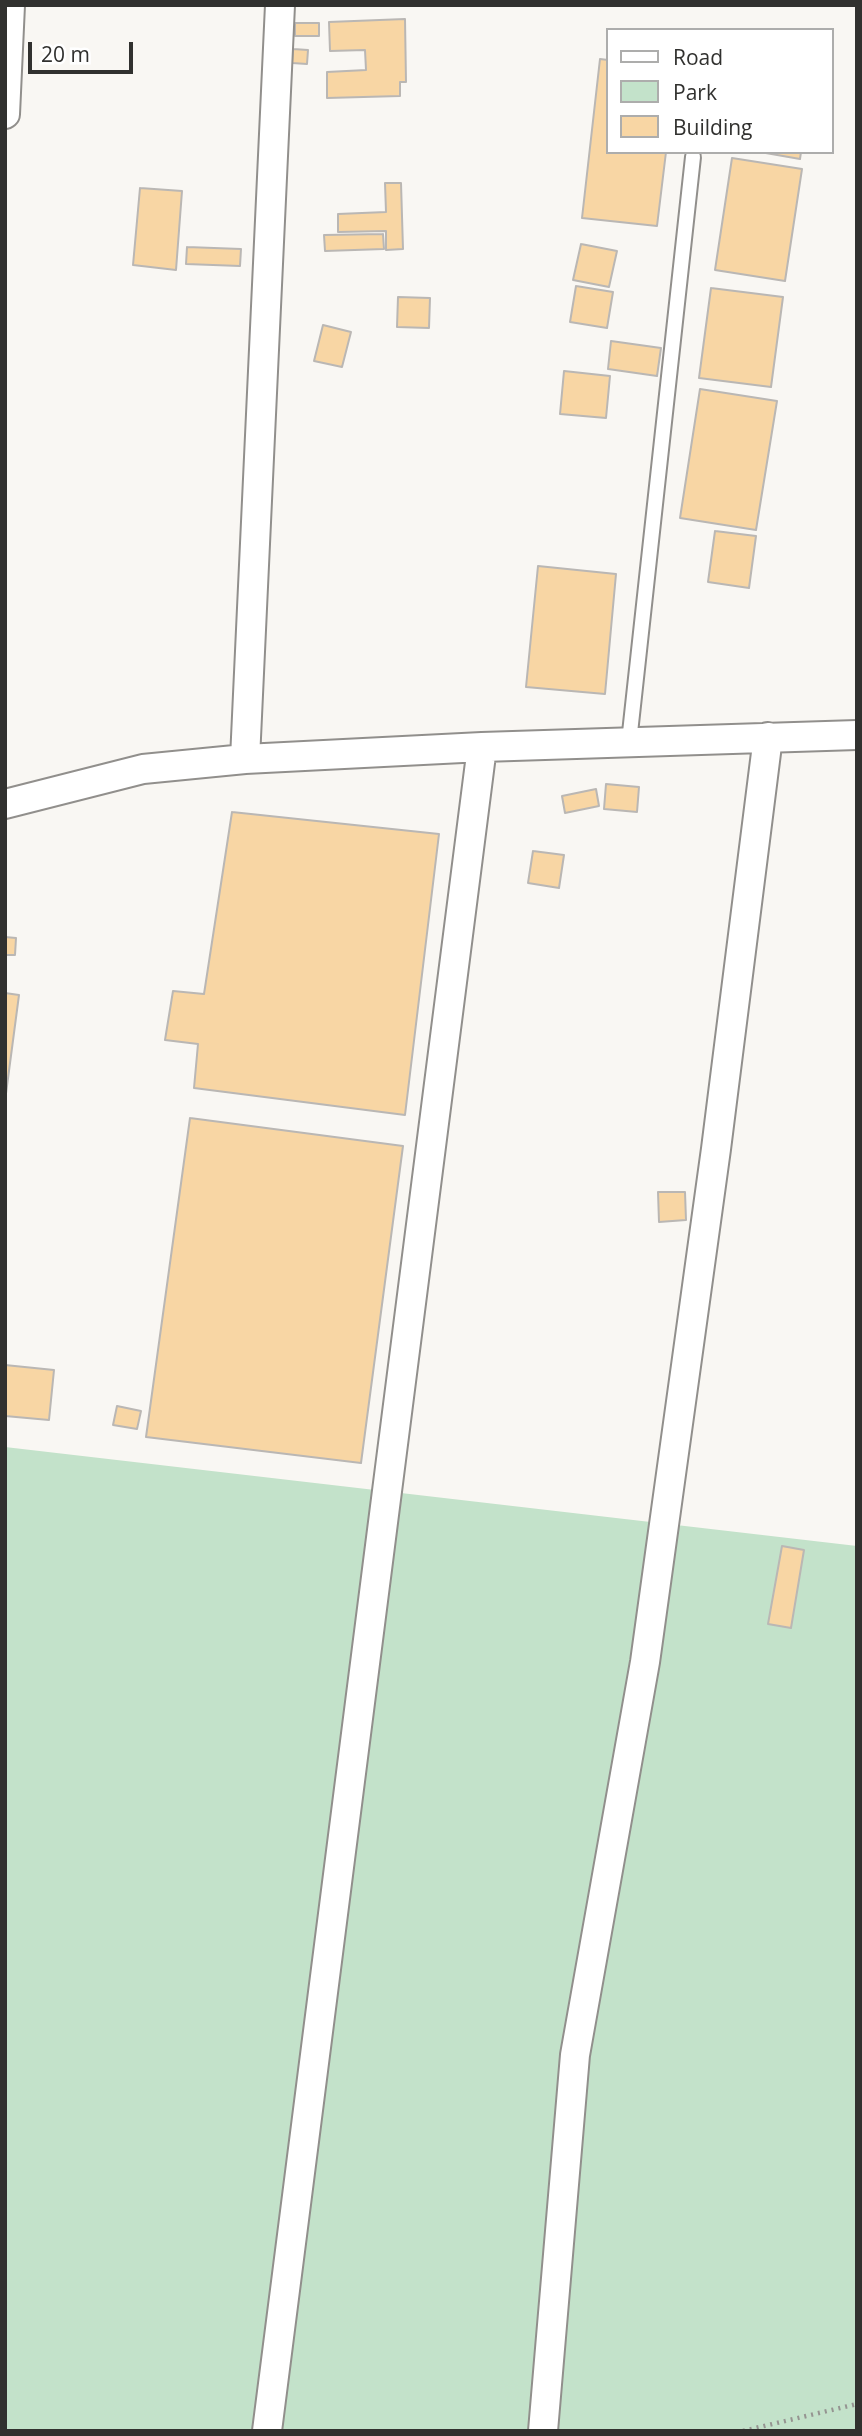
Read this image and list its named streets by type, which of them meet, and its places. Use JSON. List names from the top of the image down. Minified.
{"legend":["Road","Park","Building"],"scale_bar":"20 m"}
